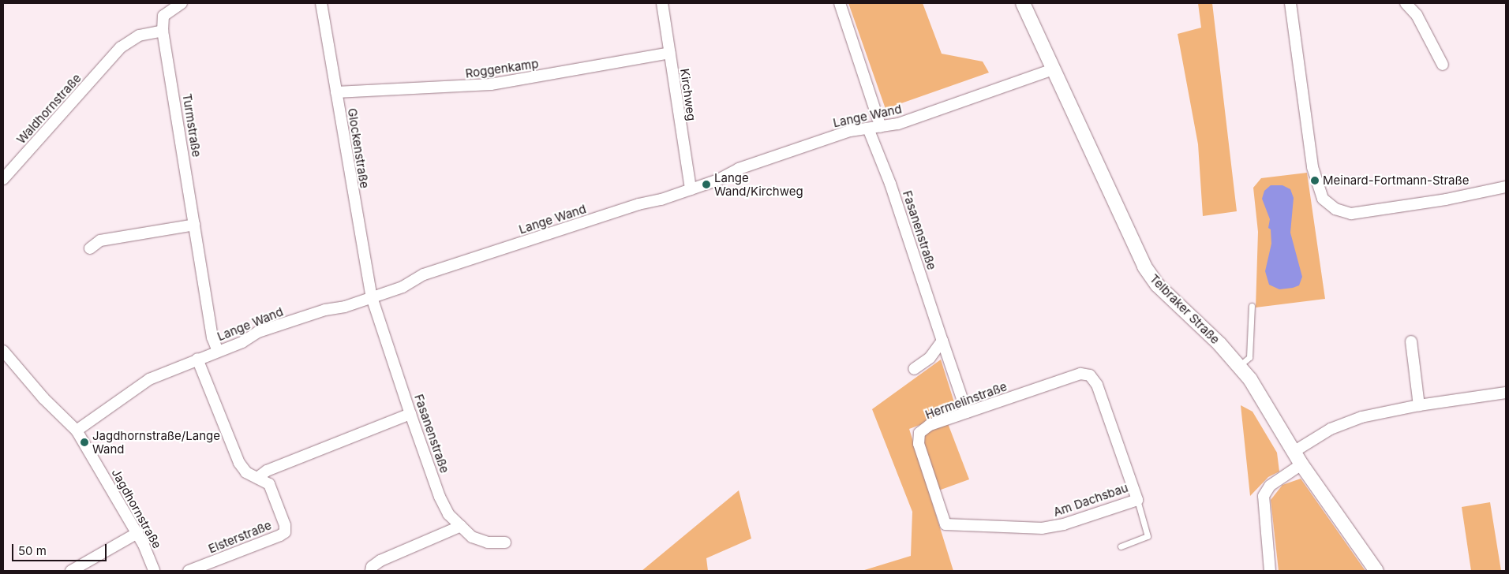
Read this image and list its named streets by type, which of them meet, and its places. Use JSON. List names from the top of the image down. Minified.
{"streets":{"street":["Roggenkamp","Kirchweg","Waldhornstraße","Lange Wand","Turmstraße","Glockenstraße","Fasanenstraße","Telbraker Straße","Hermelinstraße","Am Dachsbau","Jagdhornstraße","Elsterstraße"]},"crossings":[["Roggenkamp","Kirchweg"],["Roggenkamp","Glockenstraße"],["Kirchweg","Lange Wand"],["Waldhornstraße","Turmstraße"],["Lange Wand","Turmstraße"],["Lange Wand","Glockenstraße"],["Lange Wand","Fasanenstraße"],["Lange Wand","Telbraker Straße"],["Lange Wand","Jagdhornstraße"],["Lange Wand","Elsterstraße"],["Glockenstraße","Fasanenstraße"],["Fasanenstraße","Hermelinstraße"],["Hermelinstraße","Am Dachsbau"]],"places":["Meinard-Fortmann-Straße","Lange Wand/Kirchweg","Jagdhornstraße/Lange Wand"],"scale_bar":"50 m"}
